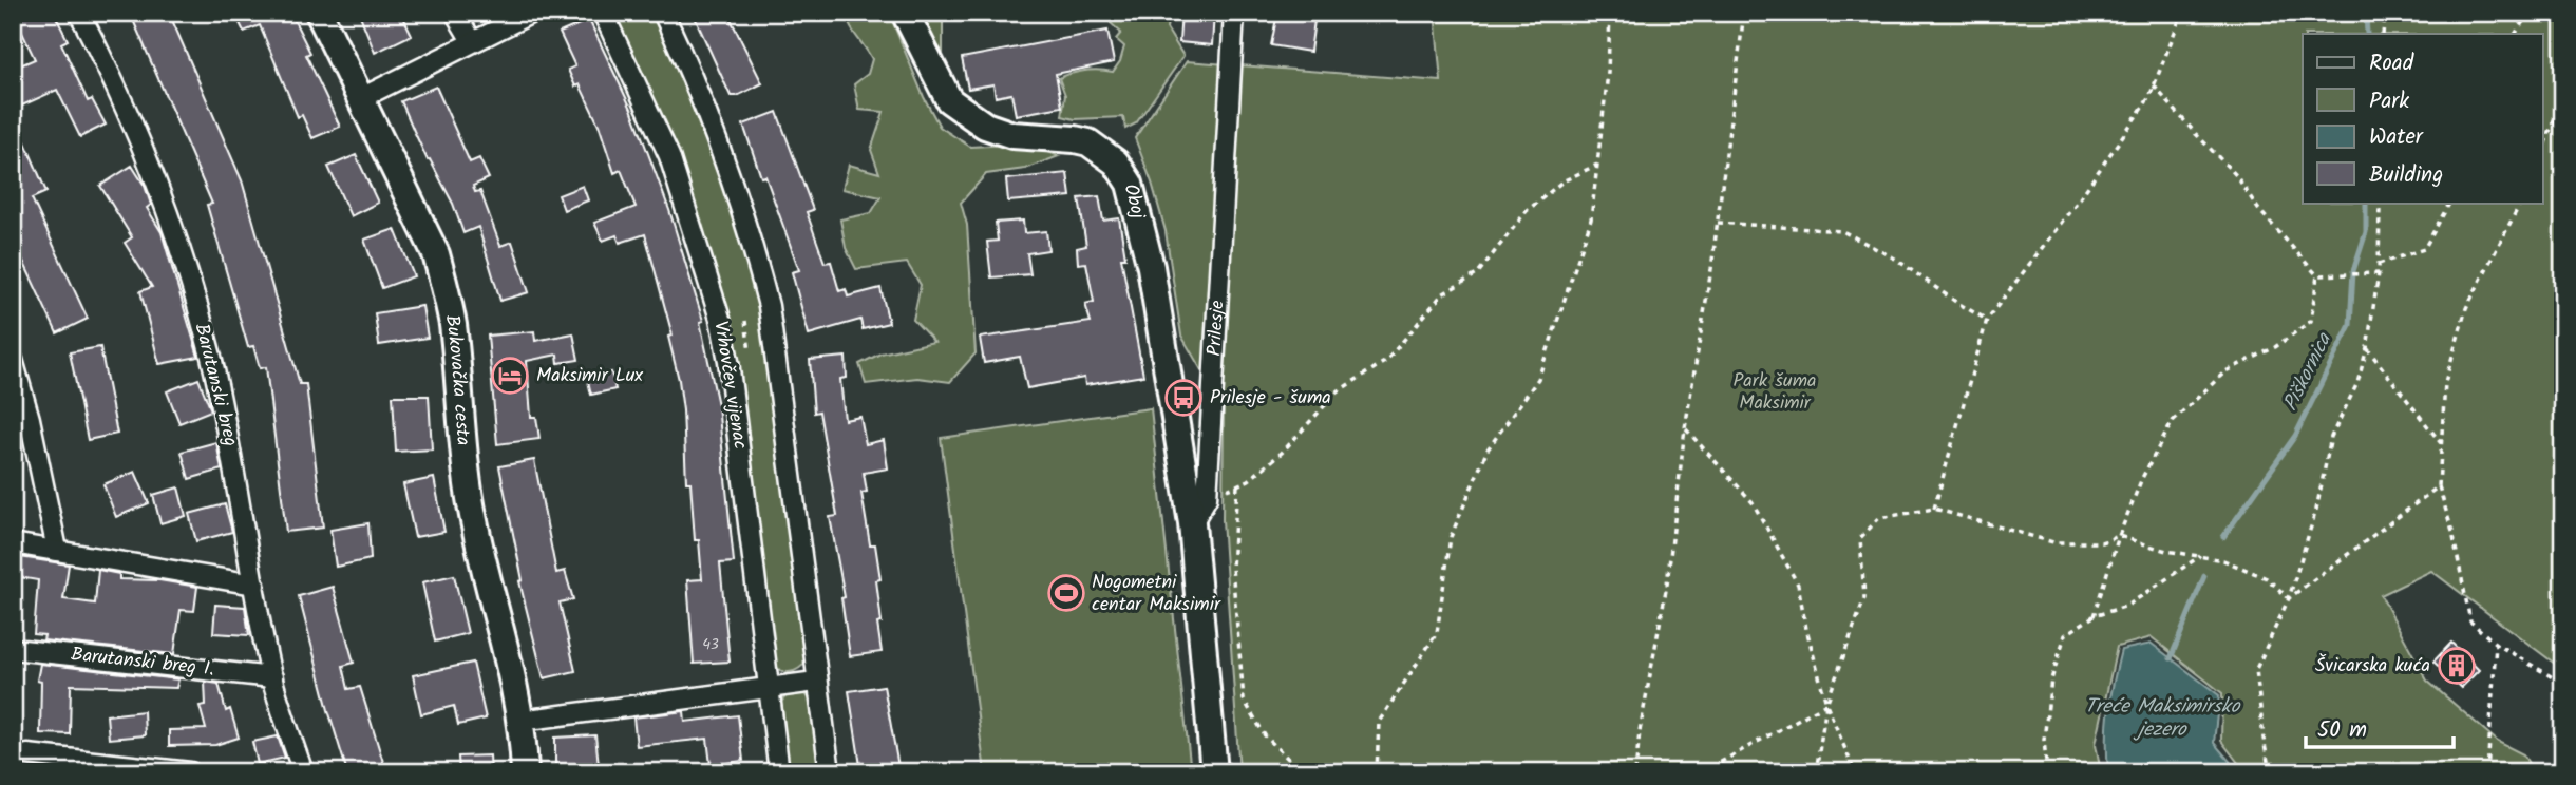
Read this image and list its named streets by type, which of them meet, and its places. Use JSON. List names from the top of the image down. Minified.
{"streets":{"street":["Oboj","Prilesje","Bukovačka cesta","Barutanski breg","Vrhovčev vijenac","Barutanski breg I."]},"crossings":[["Oboj","Prilesje"],["Barutanski breg","Barutanski breg I."]],"water":["Piškornica","Treće Maksimirsko jezero"],"parks":["Park šuma Maksimir"],"places":{"hotel":["Maksimir Lux"],"bus stop":["Prilesje - šuma"],"sports":["Nogometni centar Maksimir"],"building":["Švicarska kuća"]},"house_numbers":["43"],"legend":["Road","Park","Water","Building"],"scale_bar":"50 m"}
